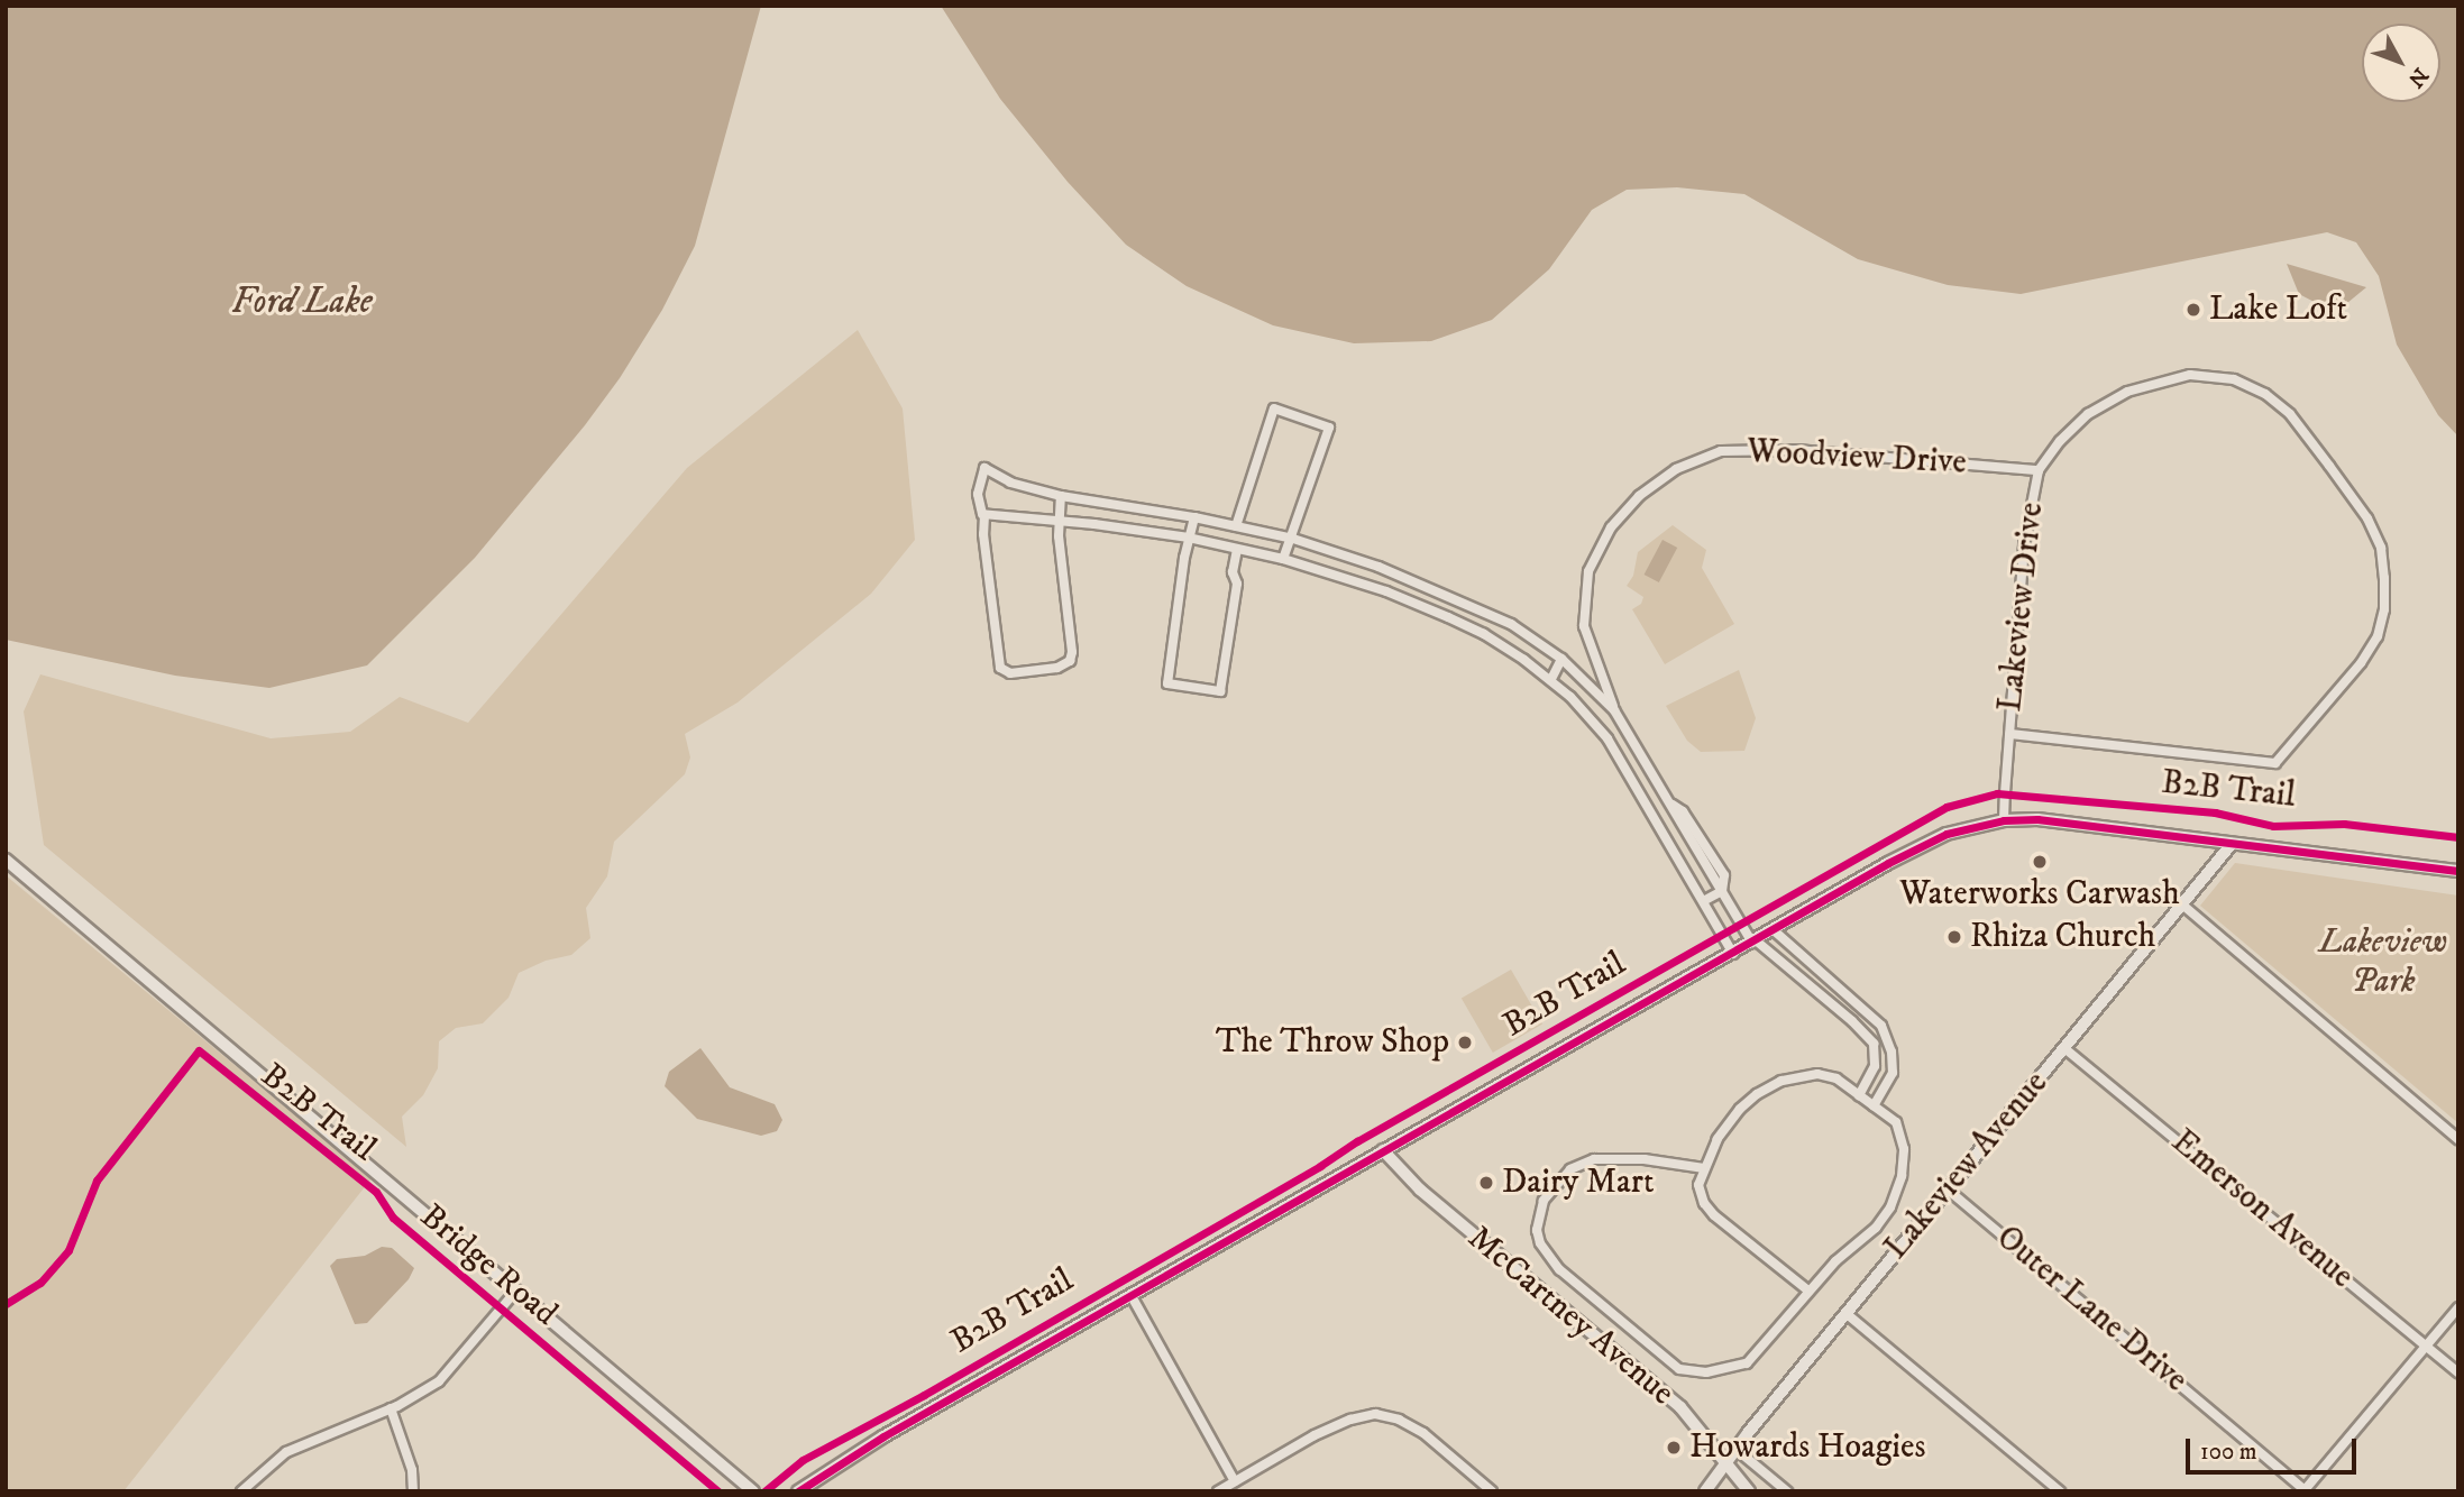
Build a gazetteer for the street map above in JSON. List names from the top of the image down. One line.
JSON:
{"streets":{"street":["Woodview Drive","Lakeview Drive","Lakeview Avenue","Emerson Avenue","Bridge Road","Outer Lane Drive","McCartney Avenue"],"cycle path":["B2B Trail"]},"crossings":[["Woodview Drive","Lakeview Drive"],["Lakeview Avenue","Emerson Avenue"],["Lakeview Avenue","Outer Lane Drive"],["Lakeview Avenue","McCartney Avenue"]],"water":["Ford Lake"],"parks":["Lakeview Park"],"places":["Lake Loft","Waterworks Carwash","Rhiza Church","The Throw Shop","Dairy Mart","Howards Hoagies"],"scale_bar":"100 m","north":"bottom right"}
